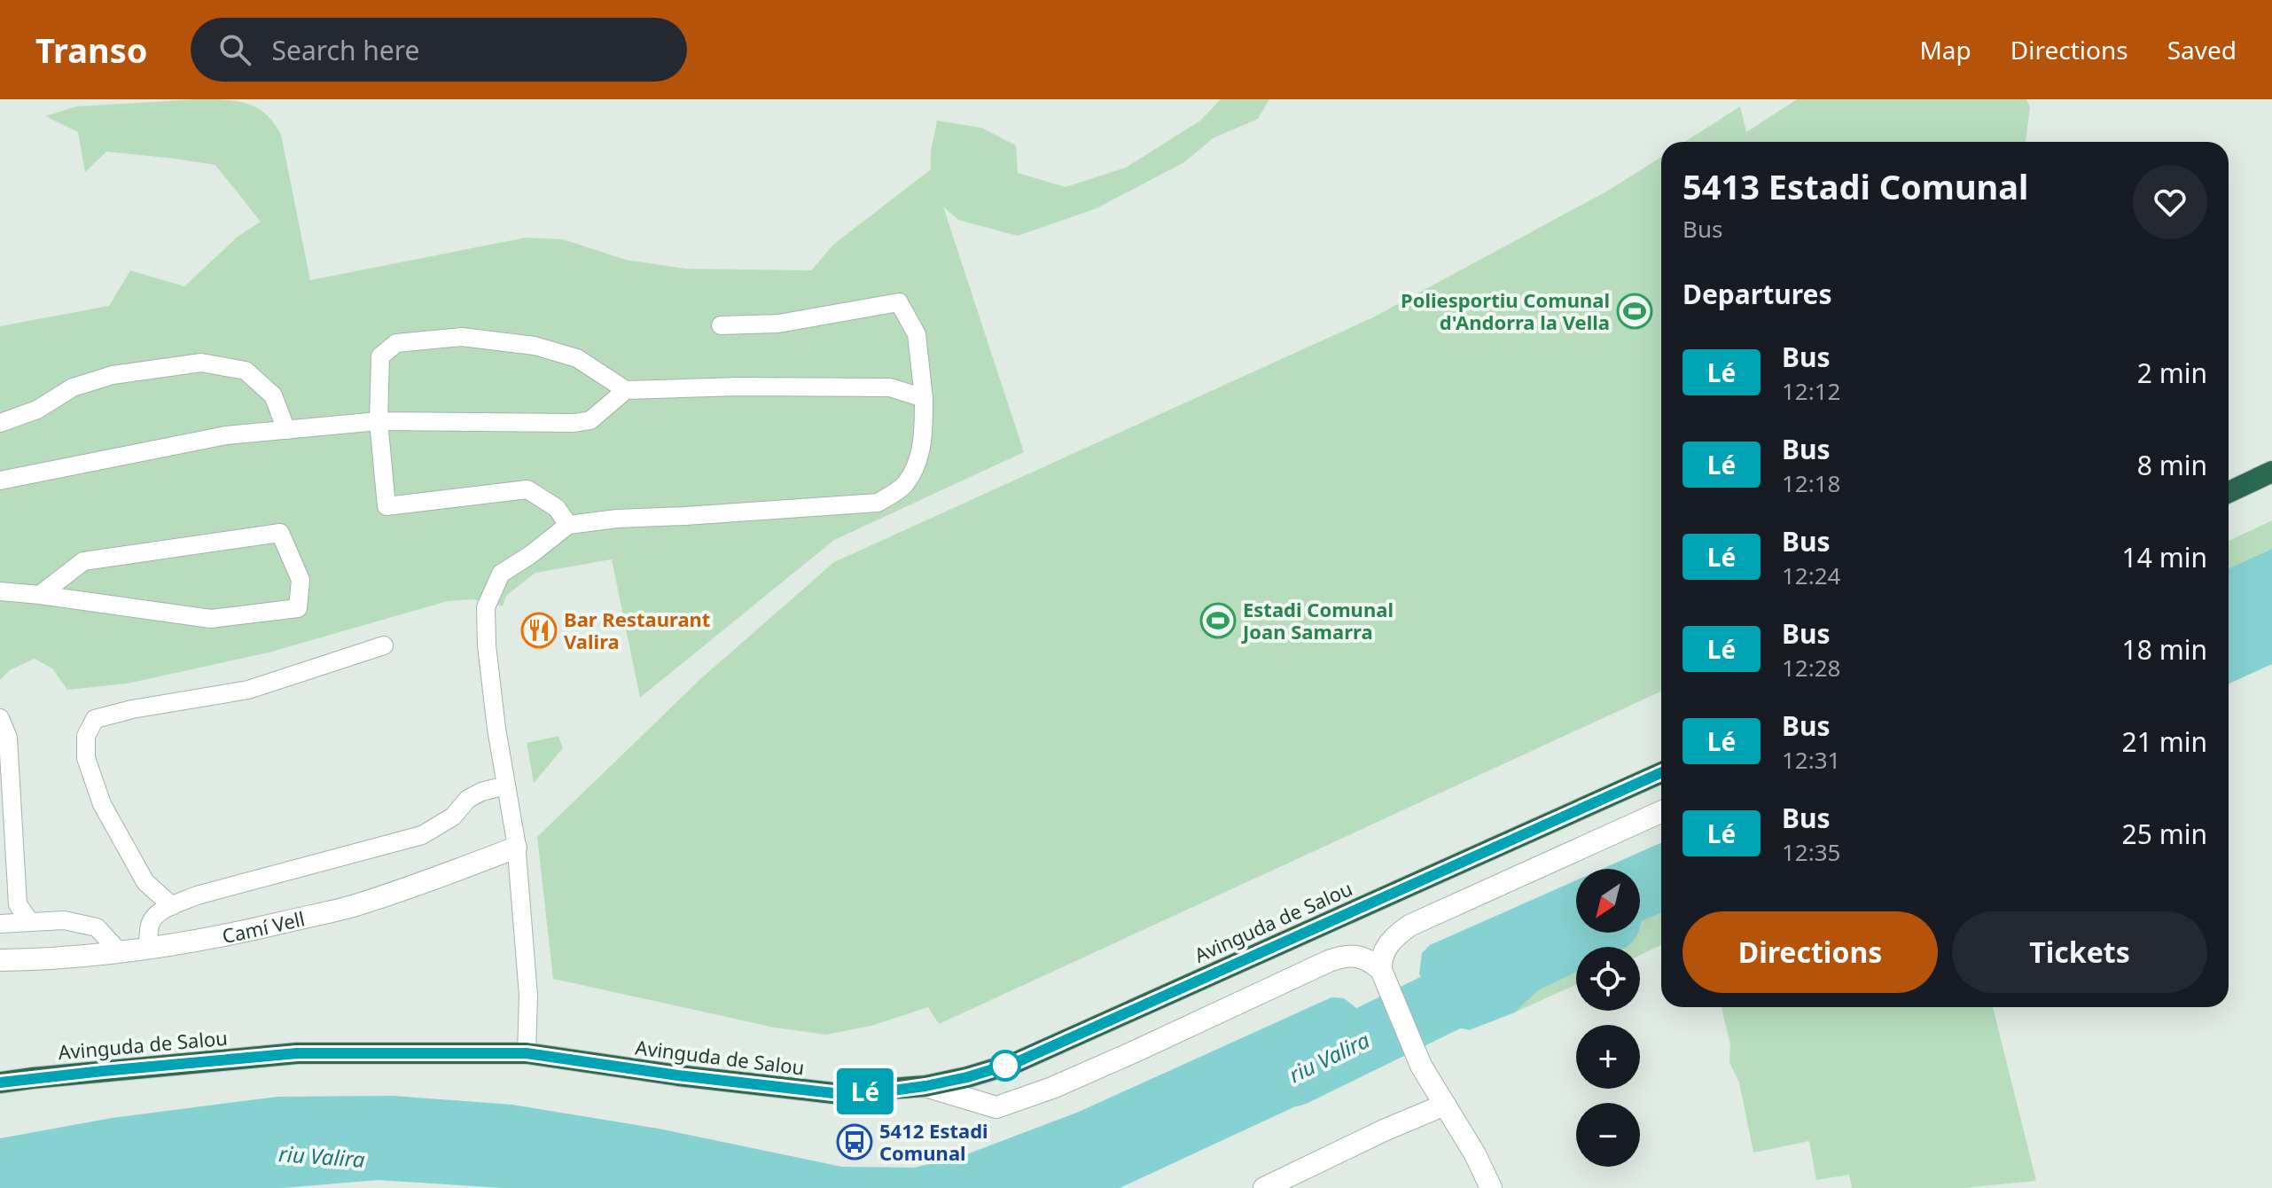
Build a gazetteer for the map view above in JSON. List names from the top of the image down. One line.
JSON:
{"streets":{"highway":["Avinguda de Salou"],"street":["Camí Vell"]},"water":["riu Valira"],"places":{"sports":["Poliesportiu Comunal d'Andorra la Vella","Estadi Comunal Joan Samarra"],"restaurant":["Bar Restaurant Valira"],"bus stop":["5412 Estadi Comunal"]},"lines":["bus line Lé"],"north":"bottom left","page":{"header":"Transo","search":"Search here","nav":["Map","Directions","Saved"],"on_map":"Lé","heading":[["5413 Estadi Comunal","Bus"],"Departures"],"list":[{"mark":"Lé","name":"Bus","note":"12:12","value":"2 min"},{"mark":"Lé","name":"Bus","note":"12:18","value":"8 min"},{"mark":"Lé","name":"Bus","note":"12:24","value":"14 min"},{"mark":"Lé","name":"Bus","note":"12:28","value":"18 min"},{"mark":"Lé","name":"Bus","note":"12:31","value":"21 min"},{"mark":"Lé","name":"Bus","note":"12:35","value":"25 min"}],"map_buttons":["+","−"],"buttons":["Directions","Tickets"]}}
